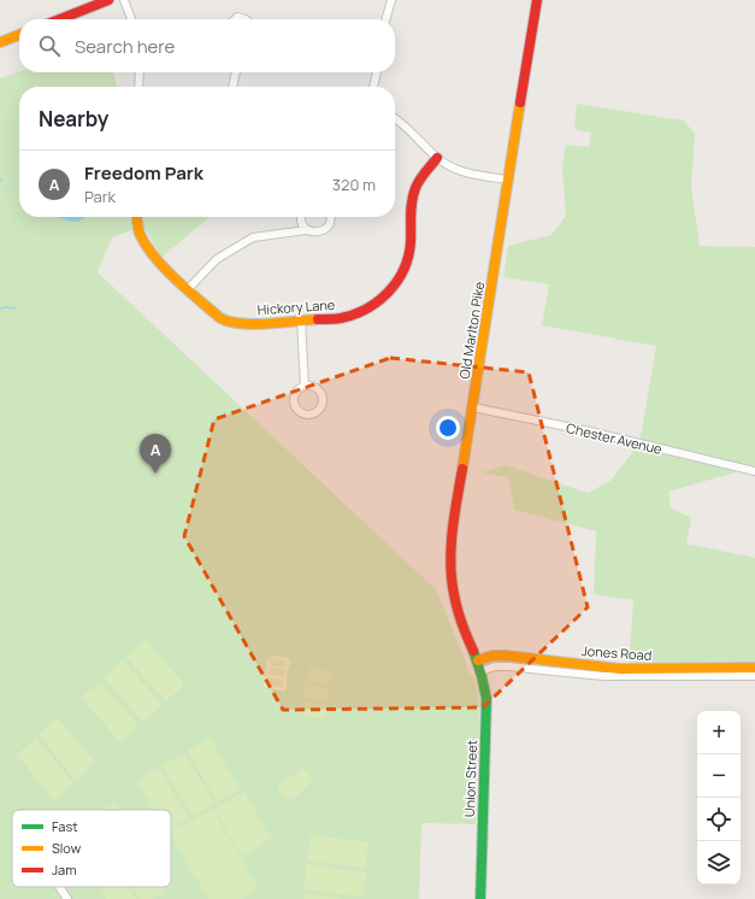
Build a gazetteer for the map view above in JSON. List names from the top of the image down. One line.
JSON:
{"streets":{"street":["Hickory Lane","Old Marlton Pike","Chester Avenue","Jones Road","Union Street"]},"crossings":[["Old Marlton Pike","Chester Avenue"],["Old Marlton Pike","Jones Road"],["Old Marlton Pike","Union Street"],["Jones Road","Union Street"]],"legend":["Fast","Slow","Jam"],"page":{"search":"Search here","heading":"Nearby","list":[{"mark":"A","name":"Freedom Park","note":"Park","value":"320 m"}],"pins":"A","map_buttons":["+","−"]}}
